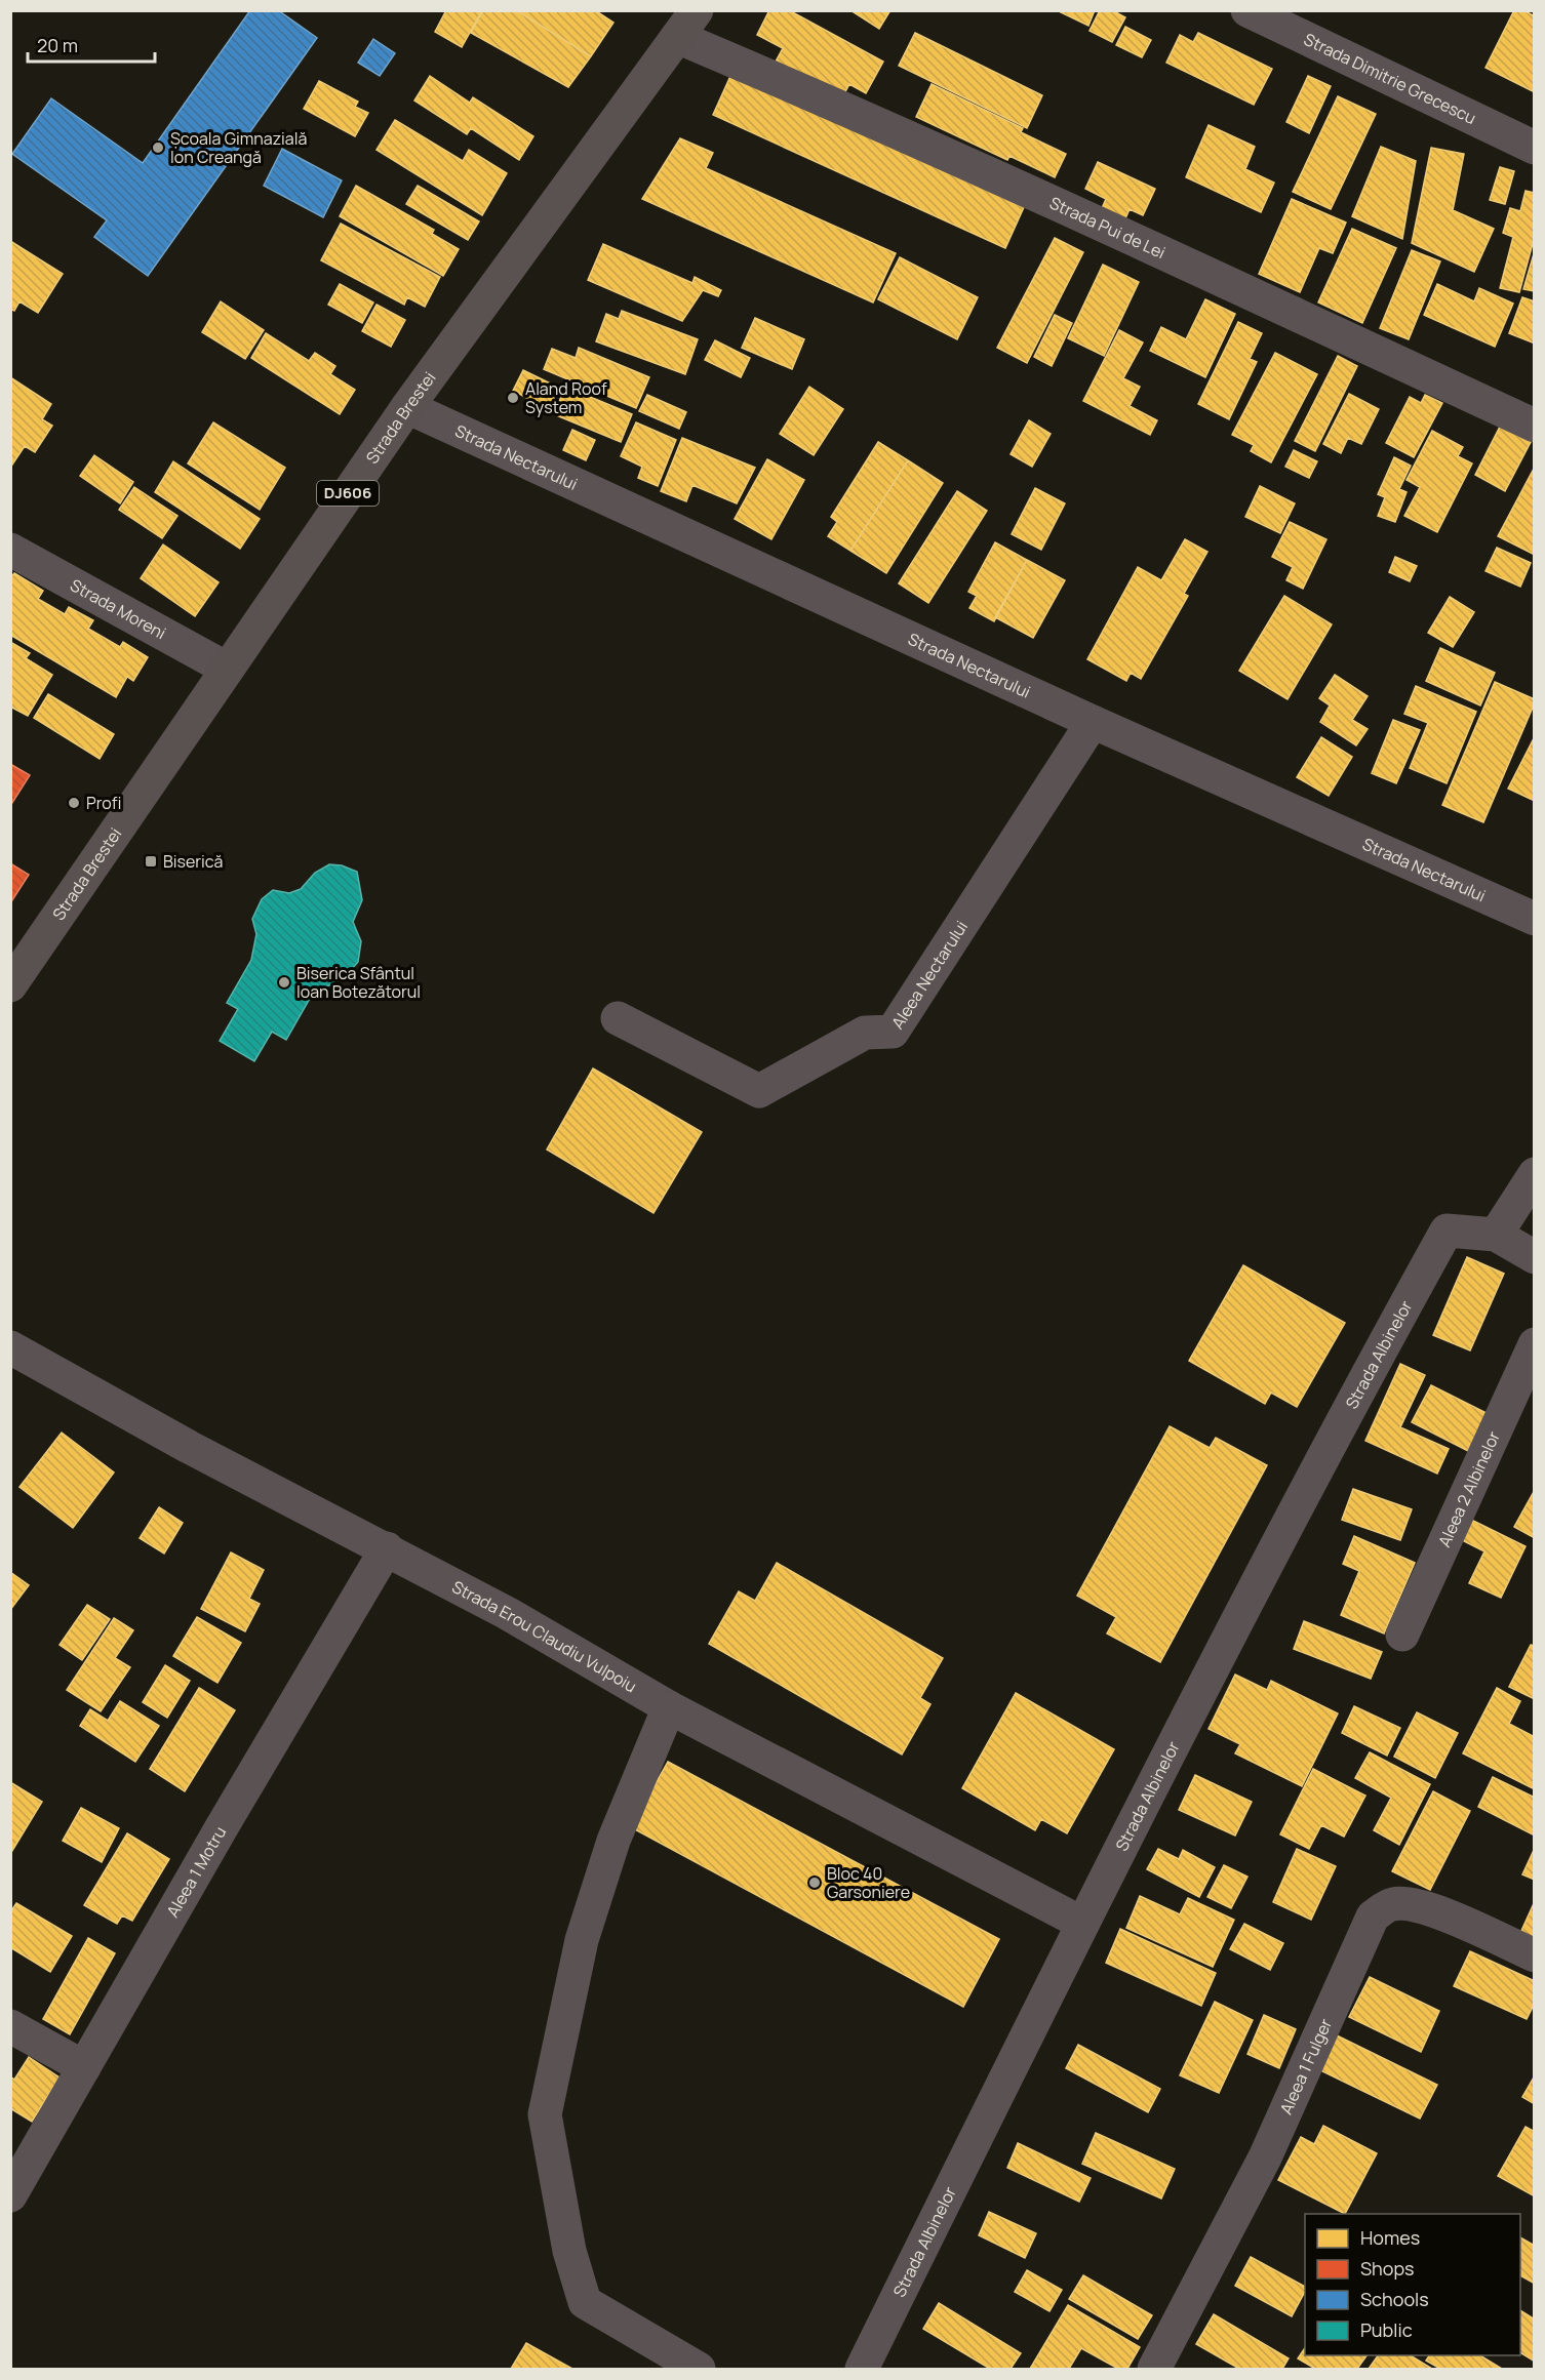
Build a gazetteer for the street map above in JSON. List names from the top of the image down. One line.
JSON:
{"streets":{"main road":["Strada Brestei","DJ606"],"street":["Strada Dimitrie Grecescu","Strada Pui de Lei","Strada Nectarului","Strada Moreni","Aleea Nectarului","Strada Albinelor","Aleea 2 Albinelor","Strada Erou Claudiu Vulpoiu","Aleea 1 Motru","Aleea 1 Fulger"]},"crossings":[["Strada Pui de Lei","Strada Brestei"],["Strada Brestei","Strada Nectarului"],["Strada Brestei","Strada Moreni"],["Strada Nectarului","Aleea Nectarului"],["Strada Albinelor","Strada Erou Claudiu Vulpoiu"],["Strada Erou Claudiu Vulpoiu","Aleea 1 Motru"]],"places":{"other":["Școala Gimnazială Ion Creangă","Aland Roof System","Profi","Biserica Sfântul Ioan Botezătorul","Bloc 40 Garsoniere"],"transit":["Biserică"]},"legend":["Homes","Shops","Schools","Public"],"scale_bar":"20 m"}
